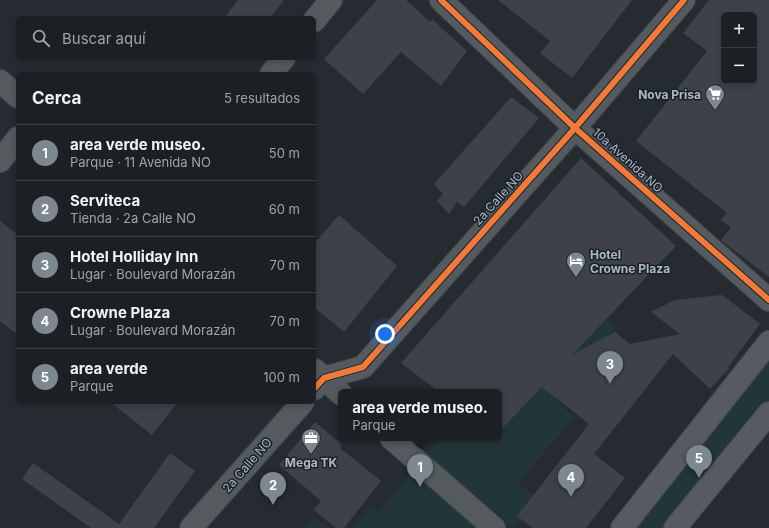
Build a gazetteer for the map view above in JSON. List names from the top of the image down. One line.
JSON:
{"streets":{"street":["10a Avenida NO","2a Calle NO"]},"crossings":[["10a Avenida NO","2a Calle NO"]],"places":{"supermarket":["Nova Prisa"],"hotel":["Hotel Crowne Plaza"],"office":["Mega TK"]},"page":{"map_buttons":["+","−"],"search":"Buscar aquí","heading":["Cerca","5 resultados"],"list":[{"mark":"1","name":"area verde museo.","note":"Parque · 11 Avenida NO","value":"50 m"},{"mark":"2","name":"Serviteca","note":"Tienda · 2a Calle NO","value":"60 m"},{"mark":"3","name":"Hotel Holliday Inn","note":"Lugar · Boulevard Morazán","value":"70 m"},{"mark":"4","name":"Crowne Plaza","note":"Lugar · Boulevard Morazán","value":"70 m"},{"mark":"5","name":"area verde","note":"Parque","value":"100 m"}],"pins":["3","5","1","4","2"],"popup":["area verde museo.","Parque"]}}
